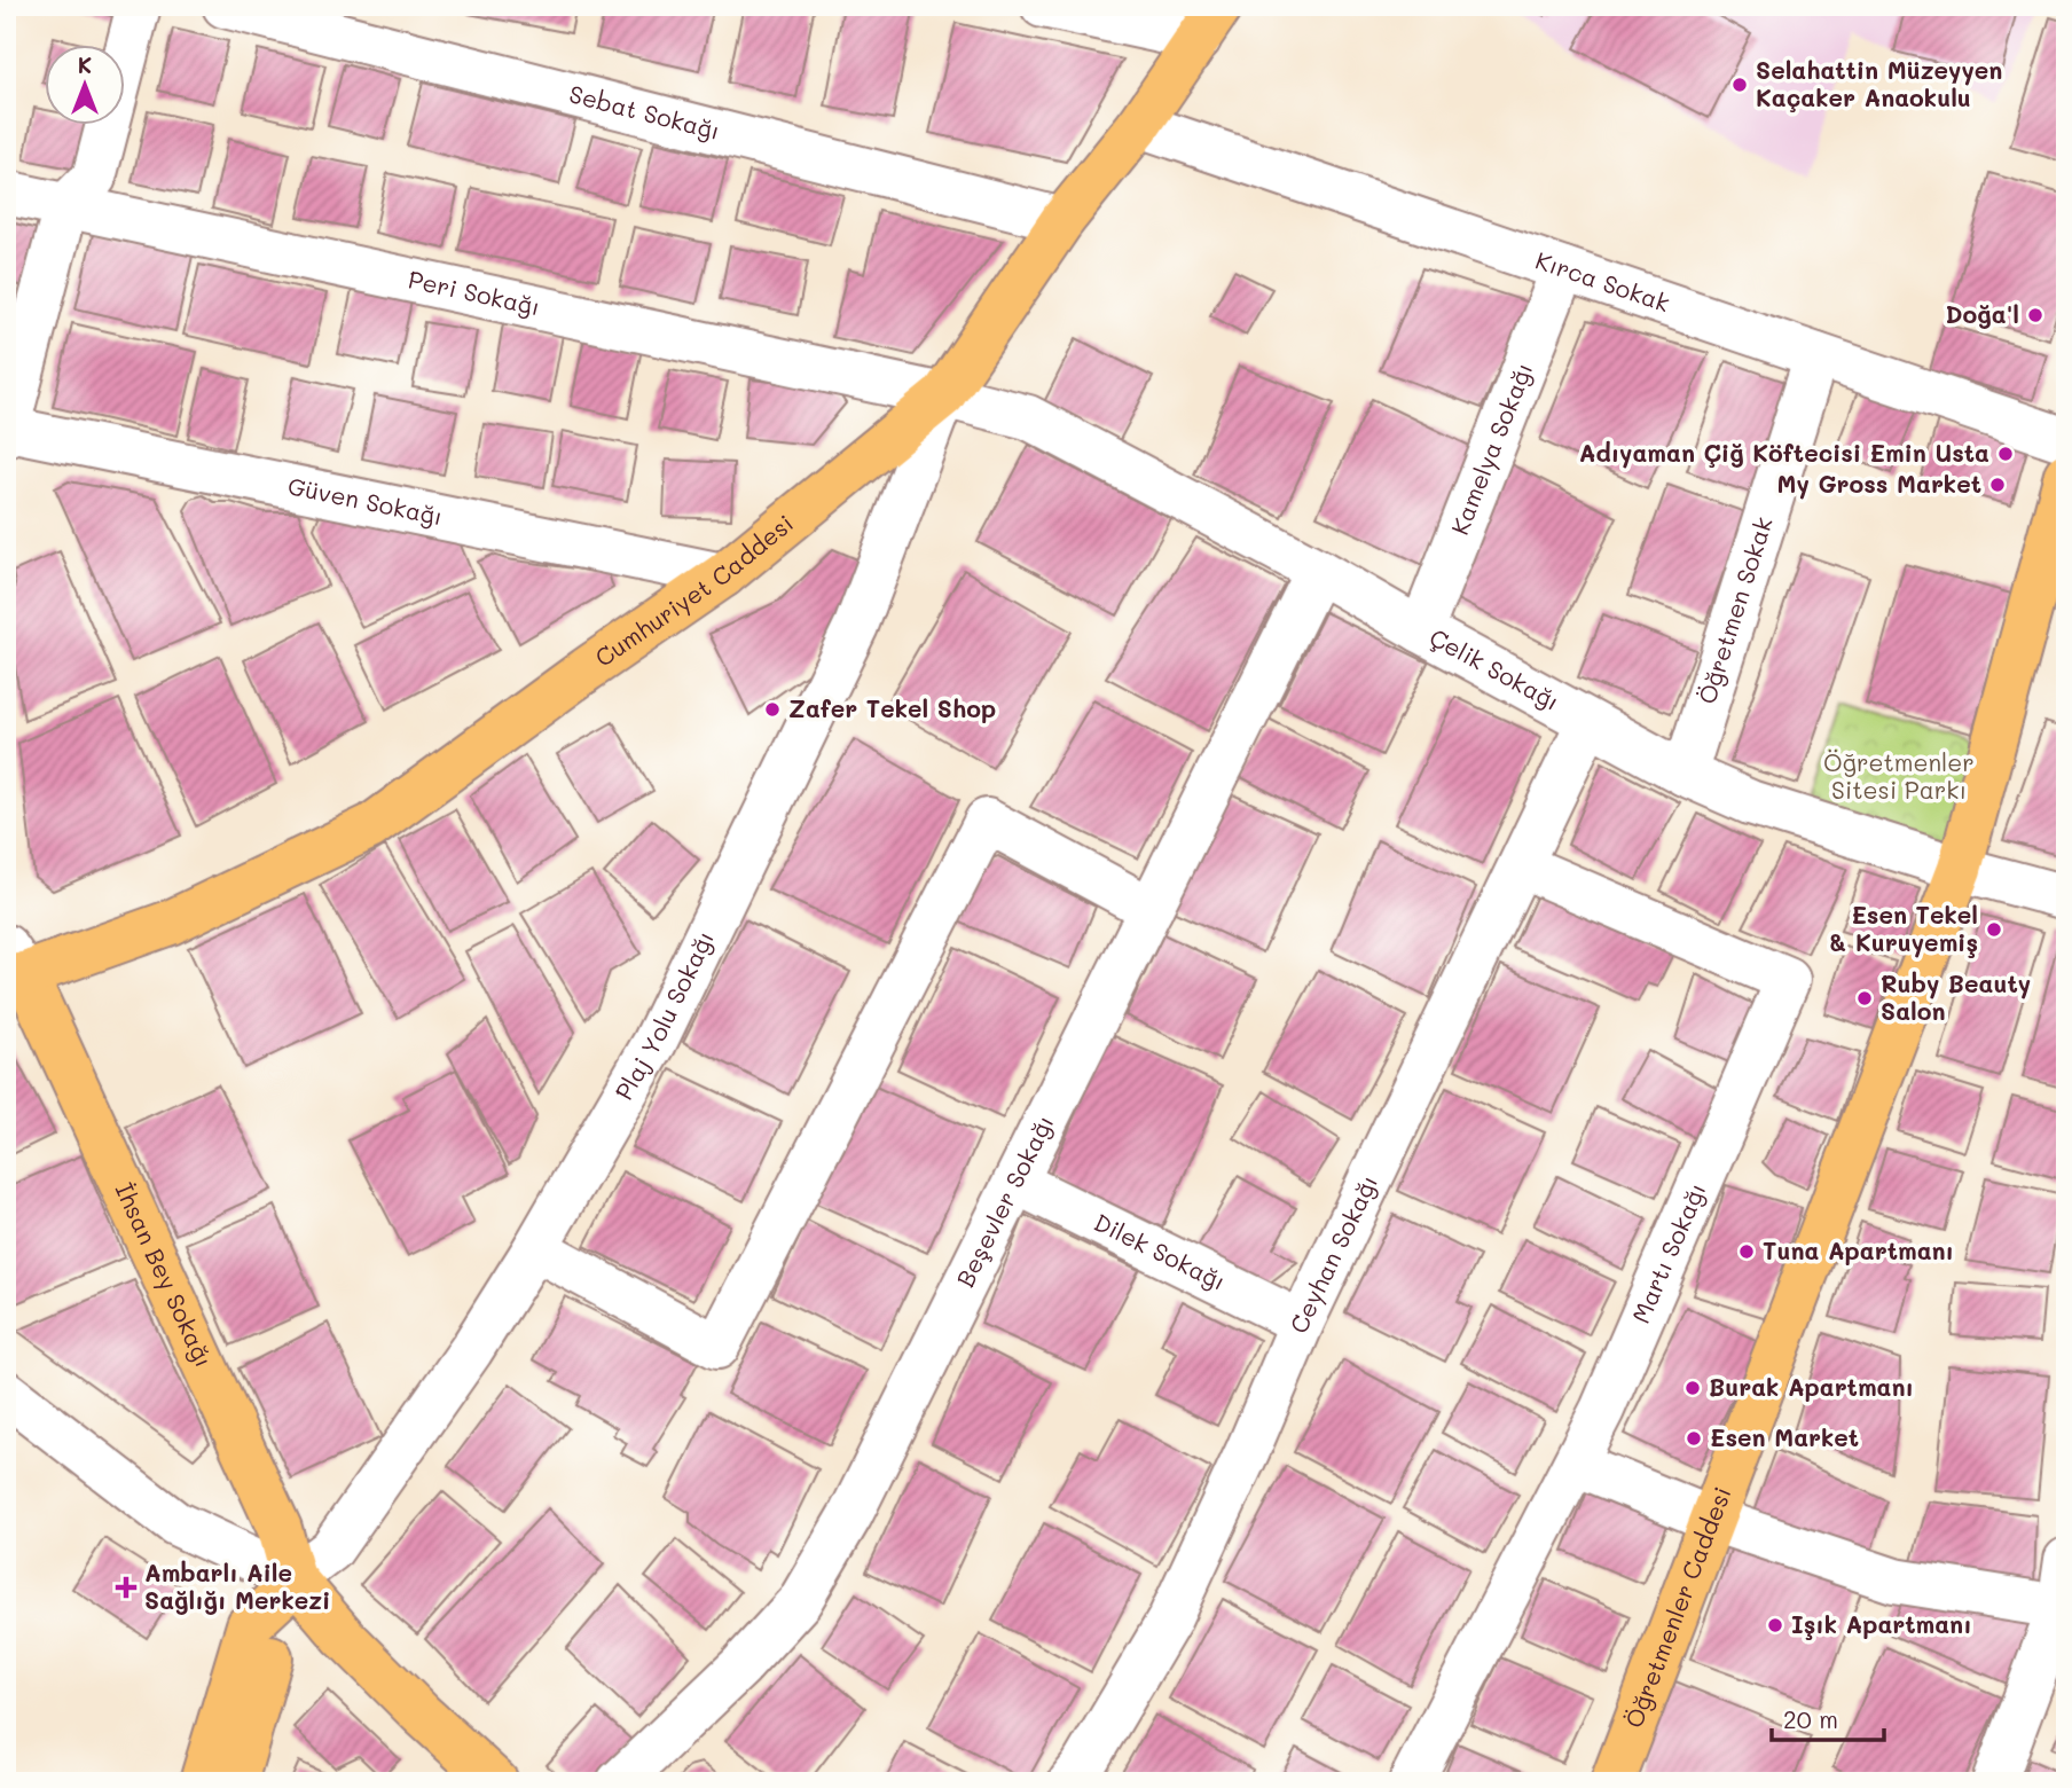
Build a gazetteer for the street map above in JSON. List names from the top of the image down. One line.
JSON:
{"streets":{"main road":["Cumhuriyet Caddesi","İhsan Bey Sokağı","Öğretmenler Caddesi"],"street":["Sebat Sokağı","Kırca Sokak","Peri Sokağı","Kamelya Sokağı","Güven Sokağı","Öğretmen Sokak","Çelik Sokağı","Plaj Yolu Sokağı","Beşevler Sokağı","Dilek Sokağı","Martı Sokağı","Ceyhan Sokağı"]},"crossings":[["Sebat Sokağı","Cumhuriyet Caddesi"],["Kırca Sokak","Kamelya Sokağı"],["Kırca Sokak","Cumhuriyet Caddesi"],["Kırca Sokak","Öğretmen Sokak"],["Peri Sokağı","Cumhuriyet Caddesi"],["Peri Sokağı","Çelik Sokağı"],["Peri Sokağı","Plaj Yolu Sokağı"],["Kamelya Sokağı","Çelik Sokağı"],["Güven Sokağı","Cumhuriyet Caddesi"],["Cumhuriyet Caddesi","Çelik Sokağı"],["Cumhuriyet Caddesi","Plaj Yolu Sokağı"],["Cumhuriyet Caddesi","İhsan Bey Sokağı"],["Öğretmen Sokak","Çelik Sokağı"],["Çelik Sokağı","Plaj Yolu Sokağı"],["Çelik Sokağı","Beşevler Sokağı"],["Çelik Sokağı","Ceyhan Sokağı"],["Çelik Sokağı","Öğretmenler Caddesi"],["Plaj Yolu Sokağı","İhsan Bey Sokağı"],["Beşevler Sokağı","Dilek Sokağı"],["Dilek Sokağı","Ceyhan Sokağı"],["Martı Sokağı","Ceyhan Sokağı"]],"parks":["Öğretmenler Sitesi Parkı"],"places":{"other":["Selahattin Müzeyyen Kaçaker Anaokulu","Doğa'l","Adıyaman Çiğ Köftecisi Emin Usta","My Gross Market","Zafer Tekel Shop","Esen Tekel & Kuruyemiş","Ruby Beauty Salon","Tuna Apartmanı","Burak Apartmanı","Esen Market","Işık Apartmanı"],"health":["Ambarlı Aile Sağlığı Merkezi"]},"scale_bar":"20 m","north":"top"}
